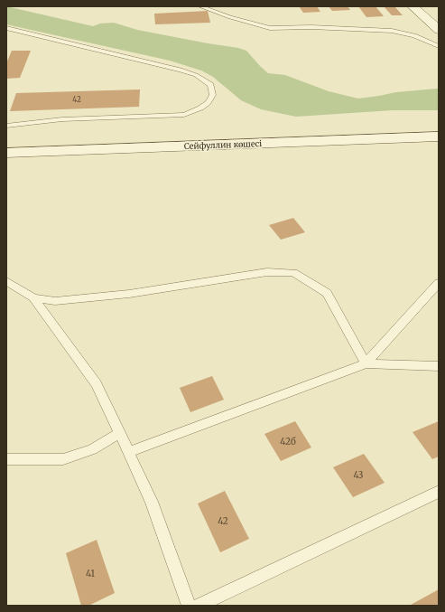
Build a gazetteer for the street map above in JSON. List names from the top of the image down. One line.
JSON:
{"streets":{"main road":["Сейфуллин көшесі"]},"house_numbers":["42","42б","43","42","41"]}
